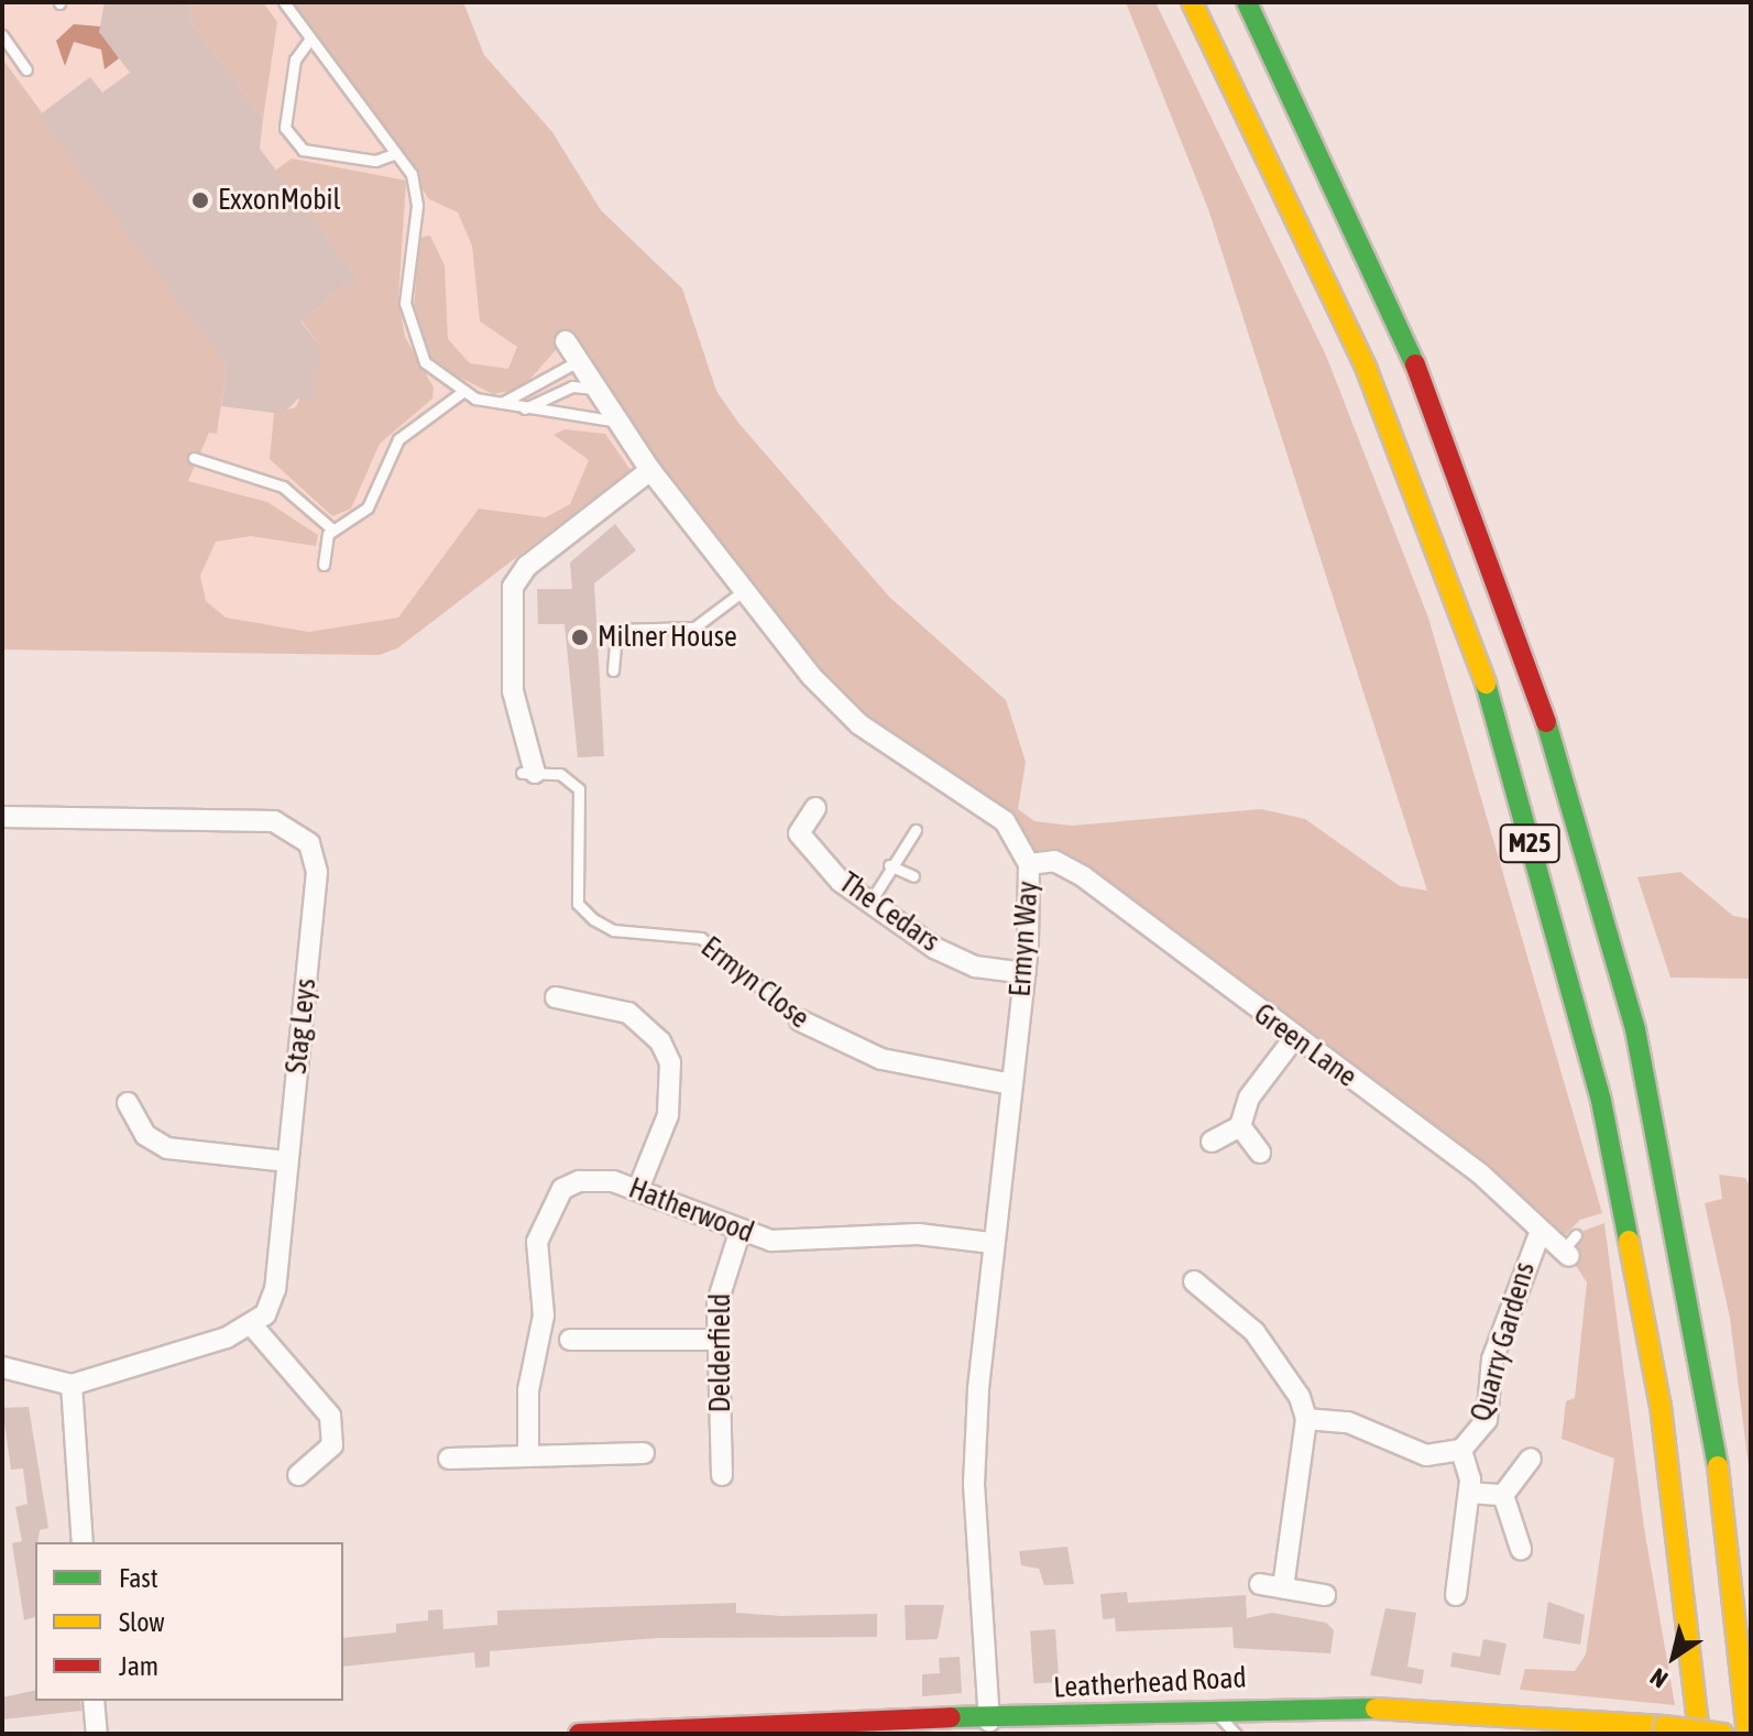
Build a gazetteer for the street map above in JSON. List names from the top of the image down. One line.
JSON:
{"streets":{"highway":["M25","Leatherhead Road"],"street":["The Cedars","Ermyn Way","Ermyn Close","Stag Leys","Green Lane","Hatherwood","Quarry Gardens","Delderfield"]},"crossings":[["The Cedars","Ermyn Way"],["Ermyn Way","Ermyn Close"],["Ermyn Way","Green Lane"],["Ermyn Way","Hatherwood"],["Ermyn Way","Leatherhead Road"],["Green Lane","Quarry Gardens"],["Hatherwood","Delderfield"]],"places":["ExxonMobil","Milner House"],"legend":["Fast","Slow","Jam"],"north":"bottom left"}
